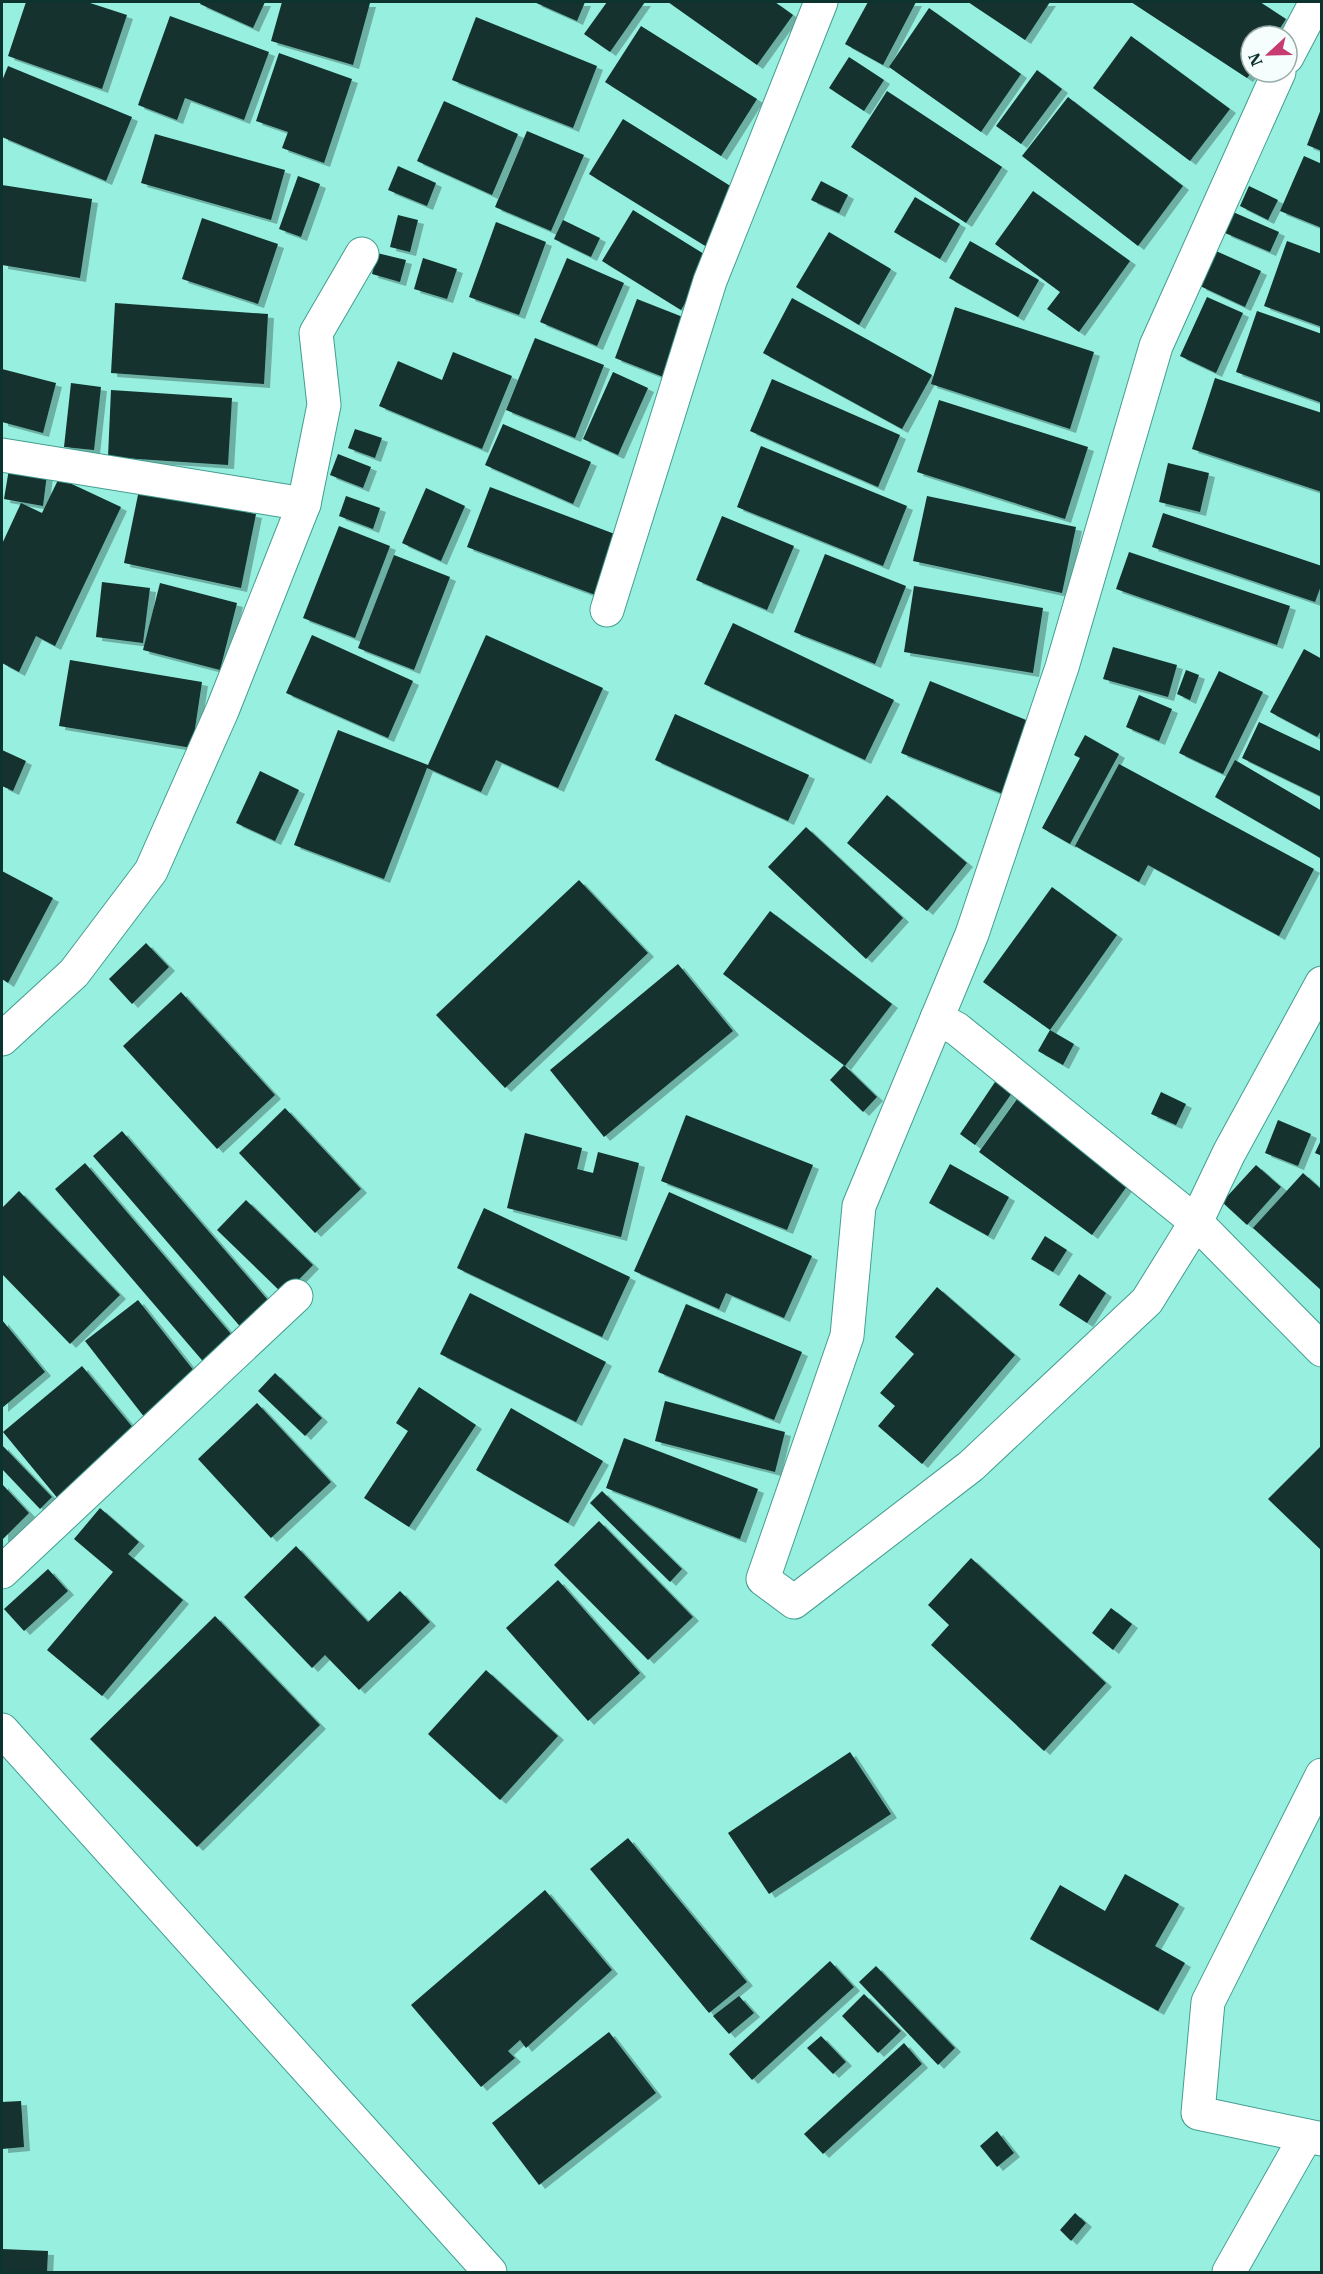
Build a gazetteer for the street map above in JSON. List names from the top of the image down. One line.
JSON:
{"north":"left"}
